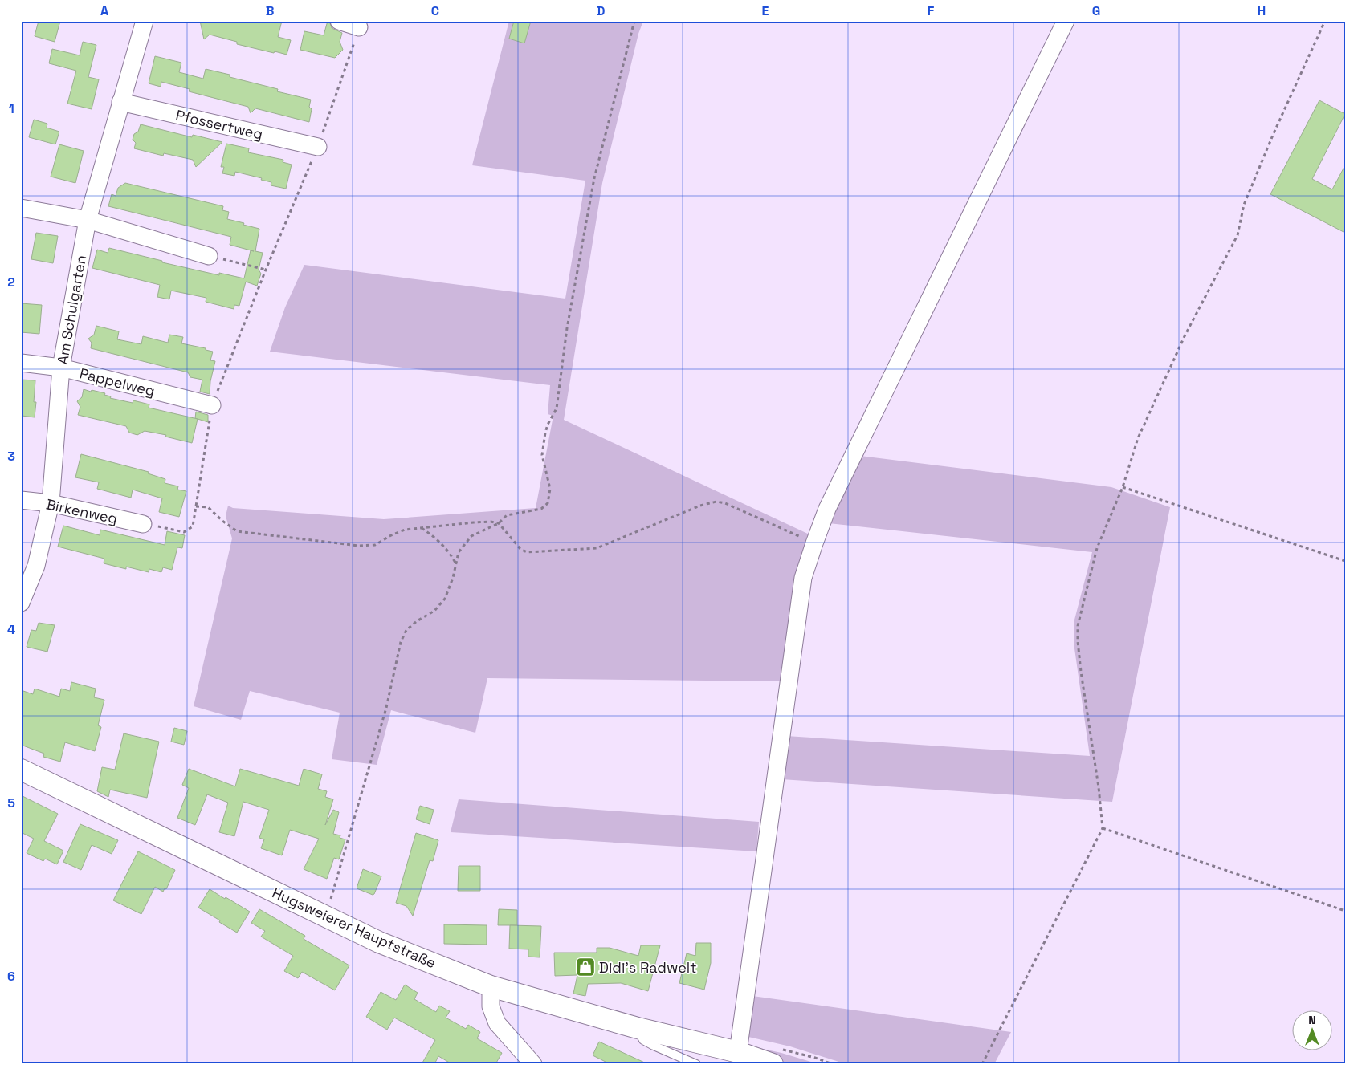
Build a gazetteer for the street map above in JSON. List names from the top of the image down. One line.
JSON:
{"streets":{"street":["Pfossertweg","Am Schulgarten","Pappelweg","Birkenweg","Hugsweierer Hauptstraße"]},"crossings":[["Pfossertweg","Am Schulgarten"],["Am Schulgarten","Pappelweg"],["Am Schulgarten","Birkenweg"]],"places":{"shop":["Didi's Radwelt"]},"north":"top","grid":{"columns":["A","B","C","D","E","F","G","H"],"rows":["1","2","3","4","5","6"]}}
